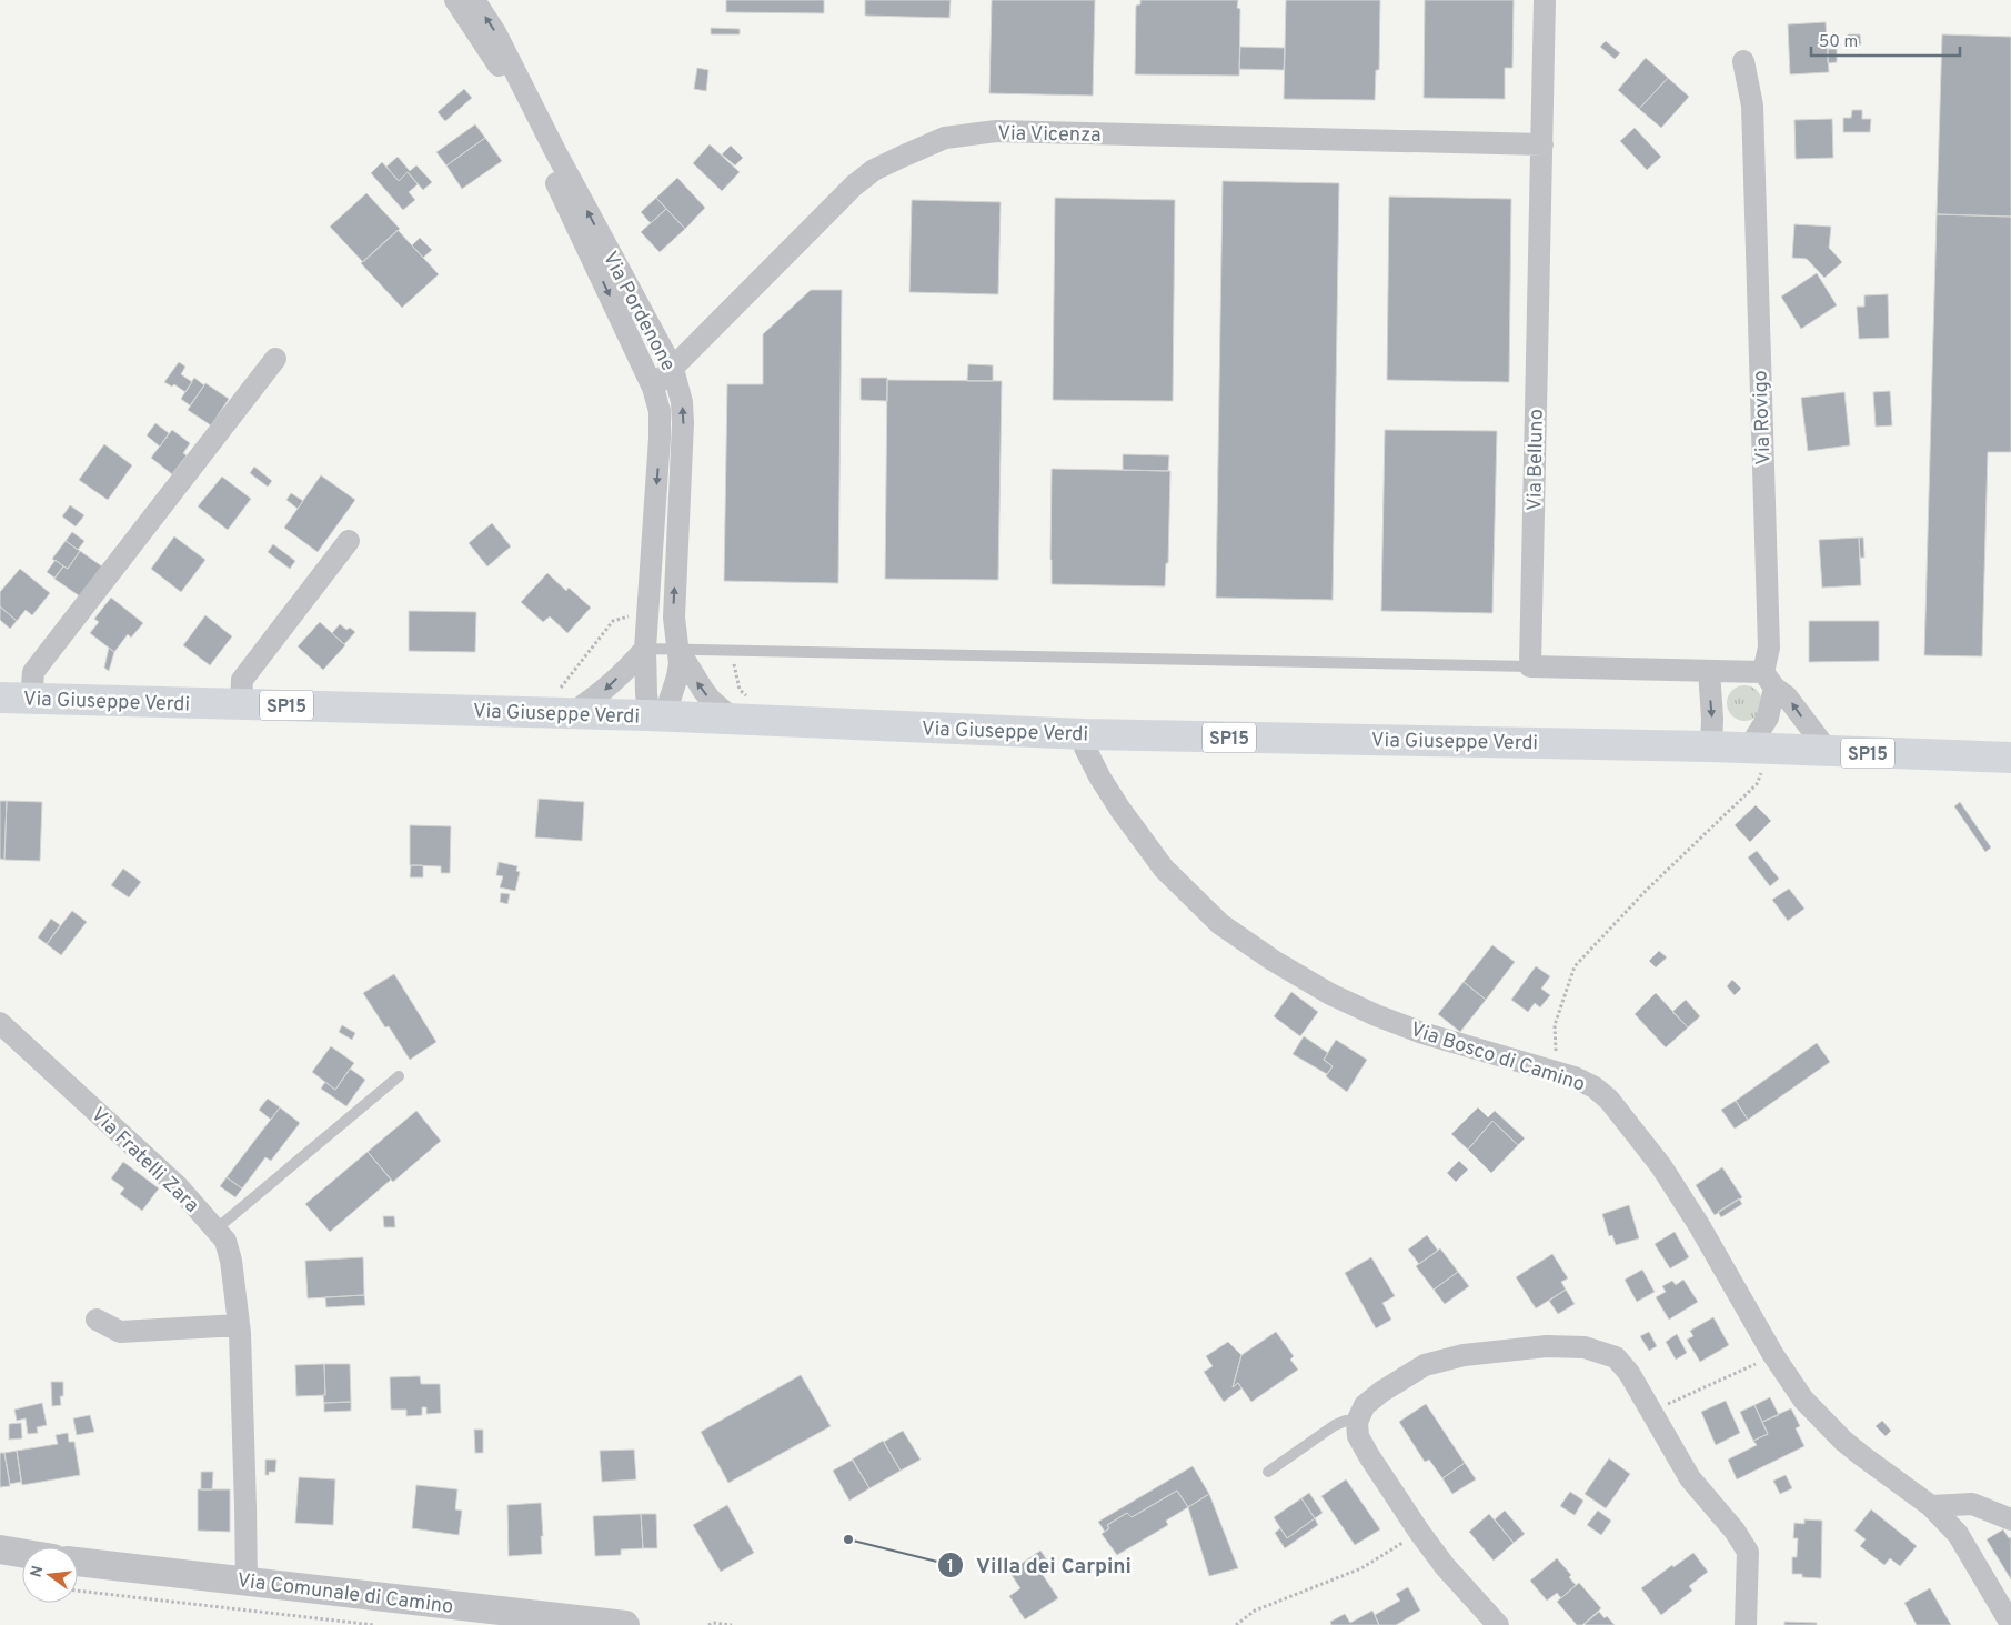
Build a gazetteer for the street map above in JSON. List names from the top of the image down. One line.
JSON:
{"streets":{"main road":["Via Giuseppe Verdi","SP15"],"street":["Via Vicenza","Via Pordenone","Via Rovigo","Via Belluno","Via Bosco di Camino","Via Fratelli Zara","Via Comunale di Camino"]},"crossings":[["Via Vicenza","Via Pordenone"],["Via Vicenza","Via Belluno"],["Via Pordenone","Via Giuseppe Verdi"],["Via Rovigo","Via Giuseppe Verdi"],["Via Giuseppe Verdi","Via Bosco di Camino"],["Via Fratelli Zara","Via Comunale di Camino"]],"places":["Villa dei Carpini"],"scale_bar":"50 m","north":"left"}
